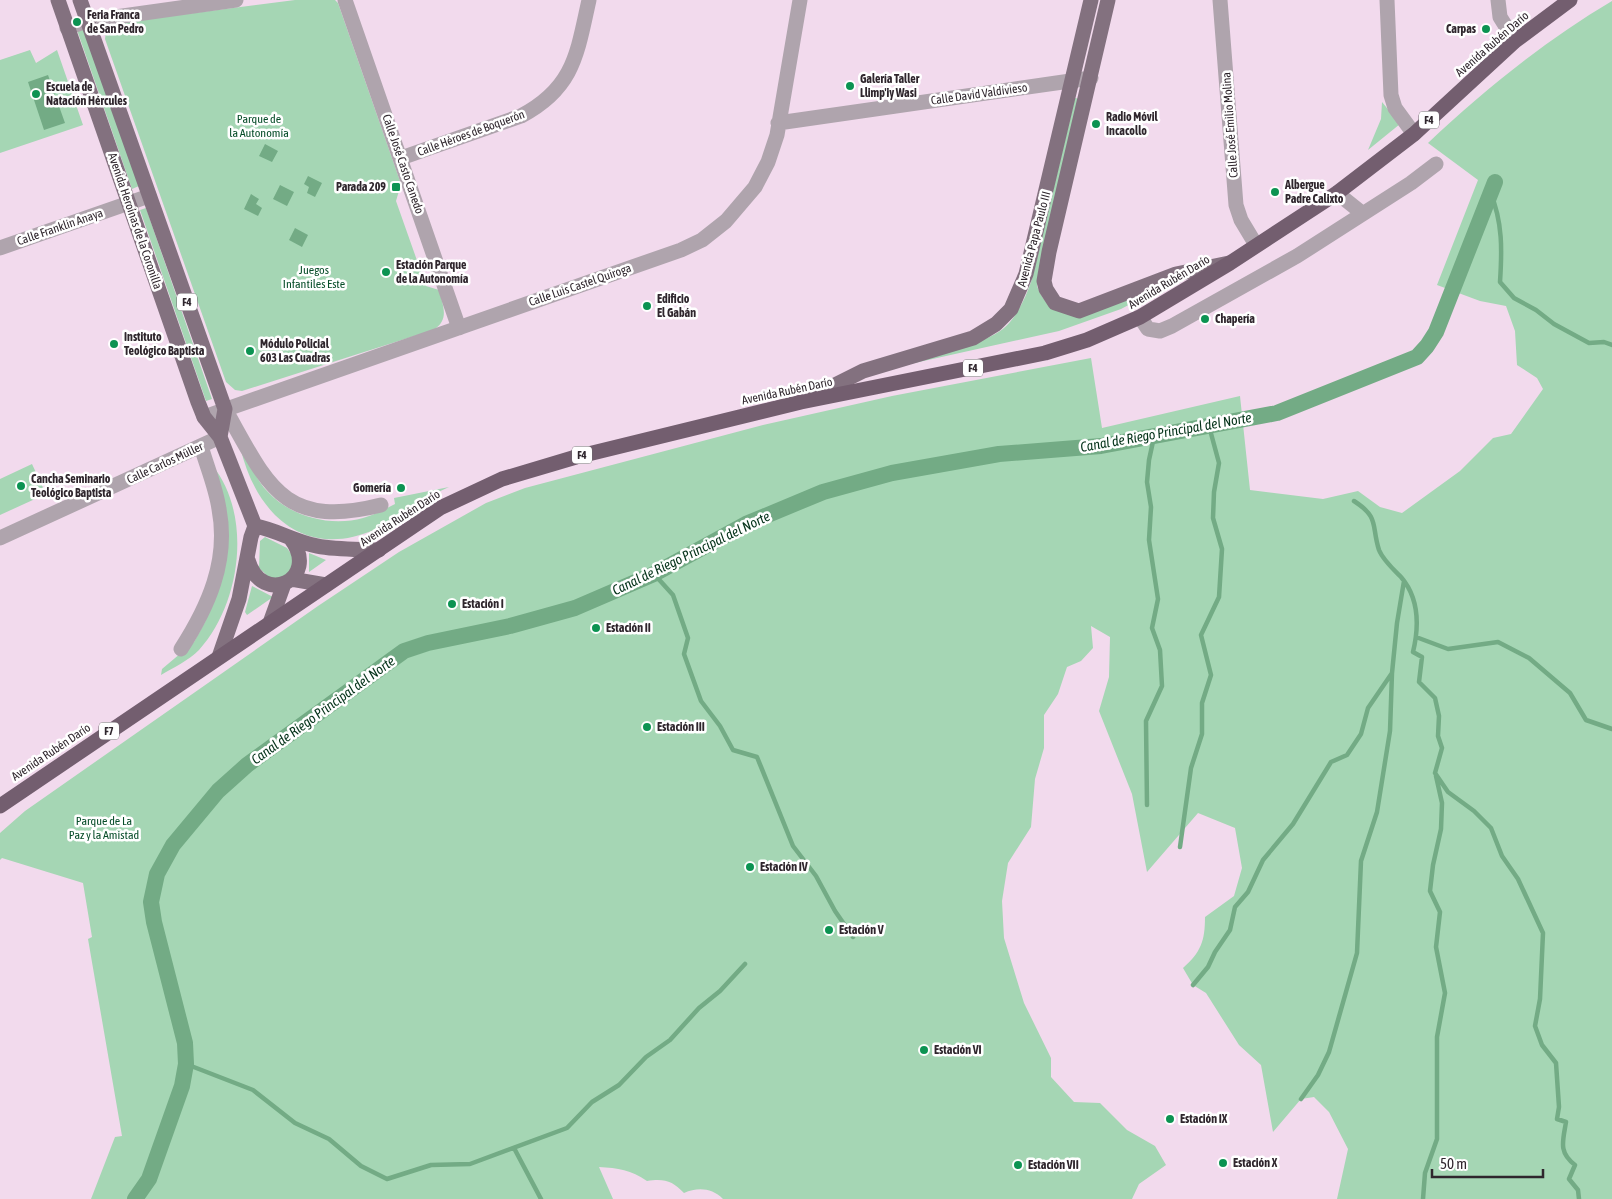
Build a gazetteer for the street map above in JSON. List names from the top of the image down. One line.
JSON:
{"streets":{"highway":["Avenida Rubén Darío","F4","F7"],"main road":["Avenida Heroínas de la Coronilla","Avenida Papa Paulo III"],"street":["Calle David Valdivieso","Calle José Emilio Molina","Calle Héroes de Boquerón","Calle José Casto Canedo","Calle Franklin Anaya","Calle Luis Castel Quiroga","Calle Carlos Müller"]},"crossings":[["Avenida Rubén Darío","Calle José Emilio Molina"],["Avenida Rubén Darío","Avenida Papa Paulo III"],["Calle David Valdivieso","Avenida Papa Paulo III"],["Calle David Valdivieso","Calle Luis Castel Quiroga"],["Calle Héroes de Boquerón","Calle José Casto Canedo"],["Calle José Casto Canedo","Calle Luis Castel Quiroga"],["Avenida Heroínas de la Coronilla","Calle Franklin Anaya"],["Avenida Heroínas de la Coronilla","Calle Luis Castel Quiroga"],["Avenida Heroínas de la Coronilla","Calle Carlos Müller"]],"water":["Canal de Riego Principal del Norte"],"parks":["Parque de la Autonomía","Juegos Infantiles Este","Parque de La Paz y la Amistad"],"places":{"other":["Feria Franca de San Pedro","Carpas","Galería Taller Llimp'iy Wasi","Escuela de Natación Hércules","Radio Móvil Incacollo","Albergue Padre Calixto","Estación Parque de la Autonomía","Edificio El Gabán","Chapería","Instituto Teológico Baptista","Módulo Policial 603 Las Cuadras","Cancha Seminario Teológico Baptista","Gomería","Estación I","Estación II","Estación III","Estación IV","Estación V","Estación VI","Estación IX","Estación X","Estación VII"],"transit":["Parada 209"]},"scale_bar":"50 m"}
